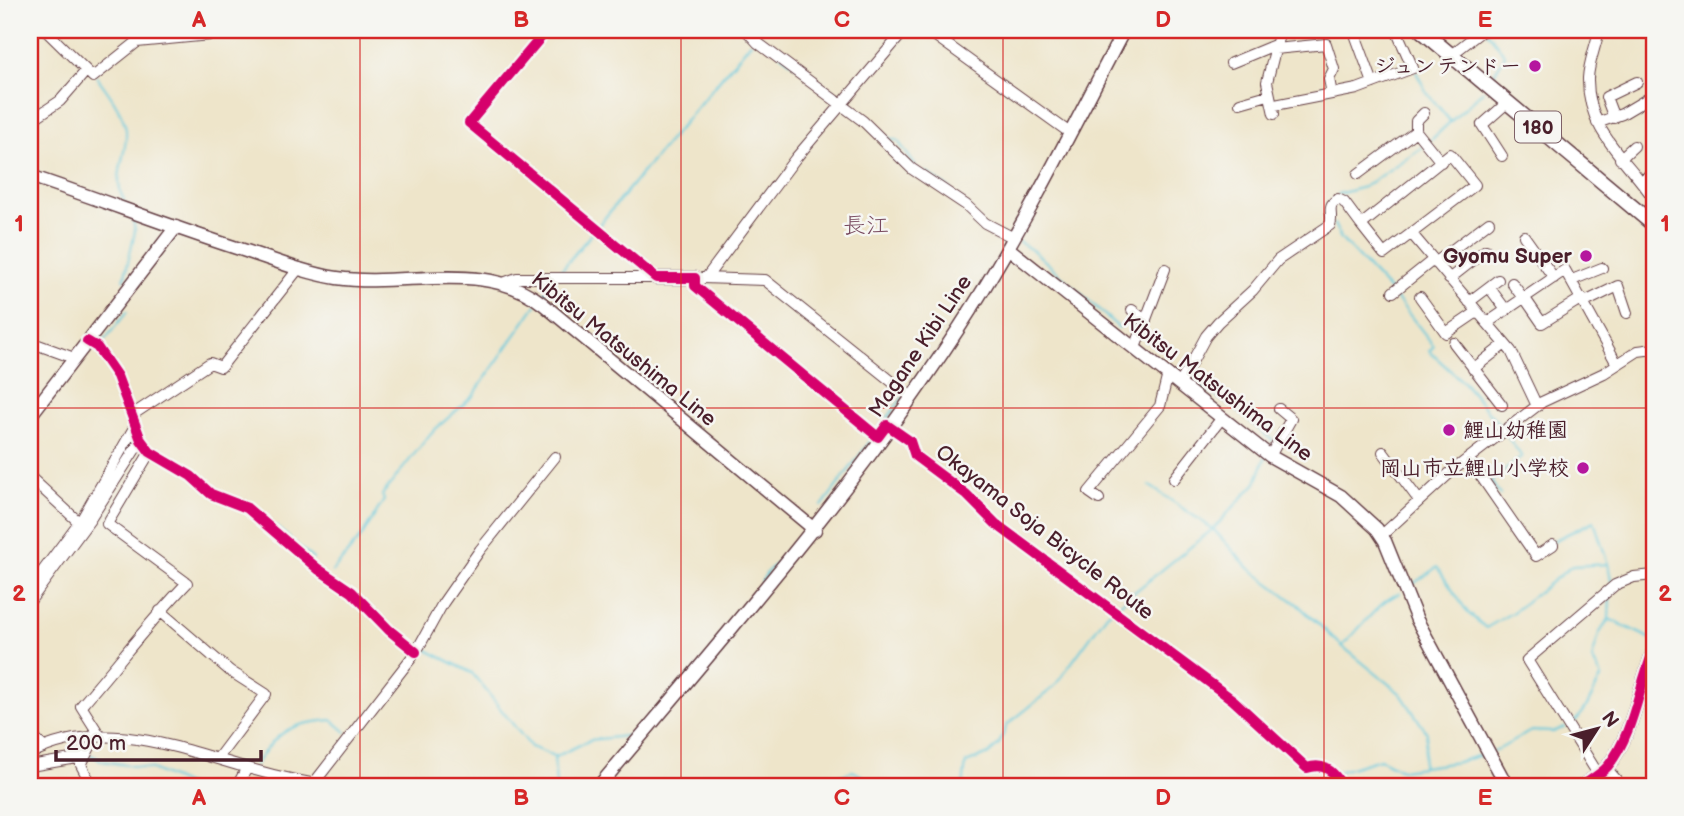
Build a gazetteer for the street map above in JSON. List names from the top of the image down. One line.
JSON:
{"streets":{"highway":["180"],"main road":["Magane Kibi Line","Kibitsu Matsushima Line"],"cycle path":["Okayama Soja Bicycle Route"]},"crossings":[["Magane Kibi Line","Kibitsu Matsushima Line"]],"districts":["長江"],"places":["ジュンテンドー","Gyomu Super","鯉山幼稚園","岡山市立鯉山小学校"],"scale_bar":"200 m","north":"top right","grid":{"columns":["A","B","C","D","E"],"rows":["1","2"]}}
